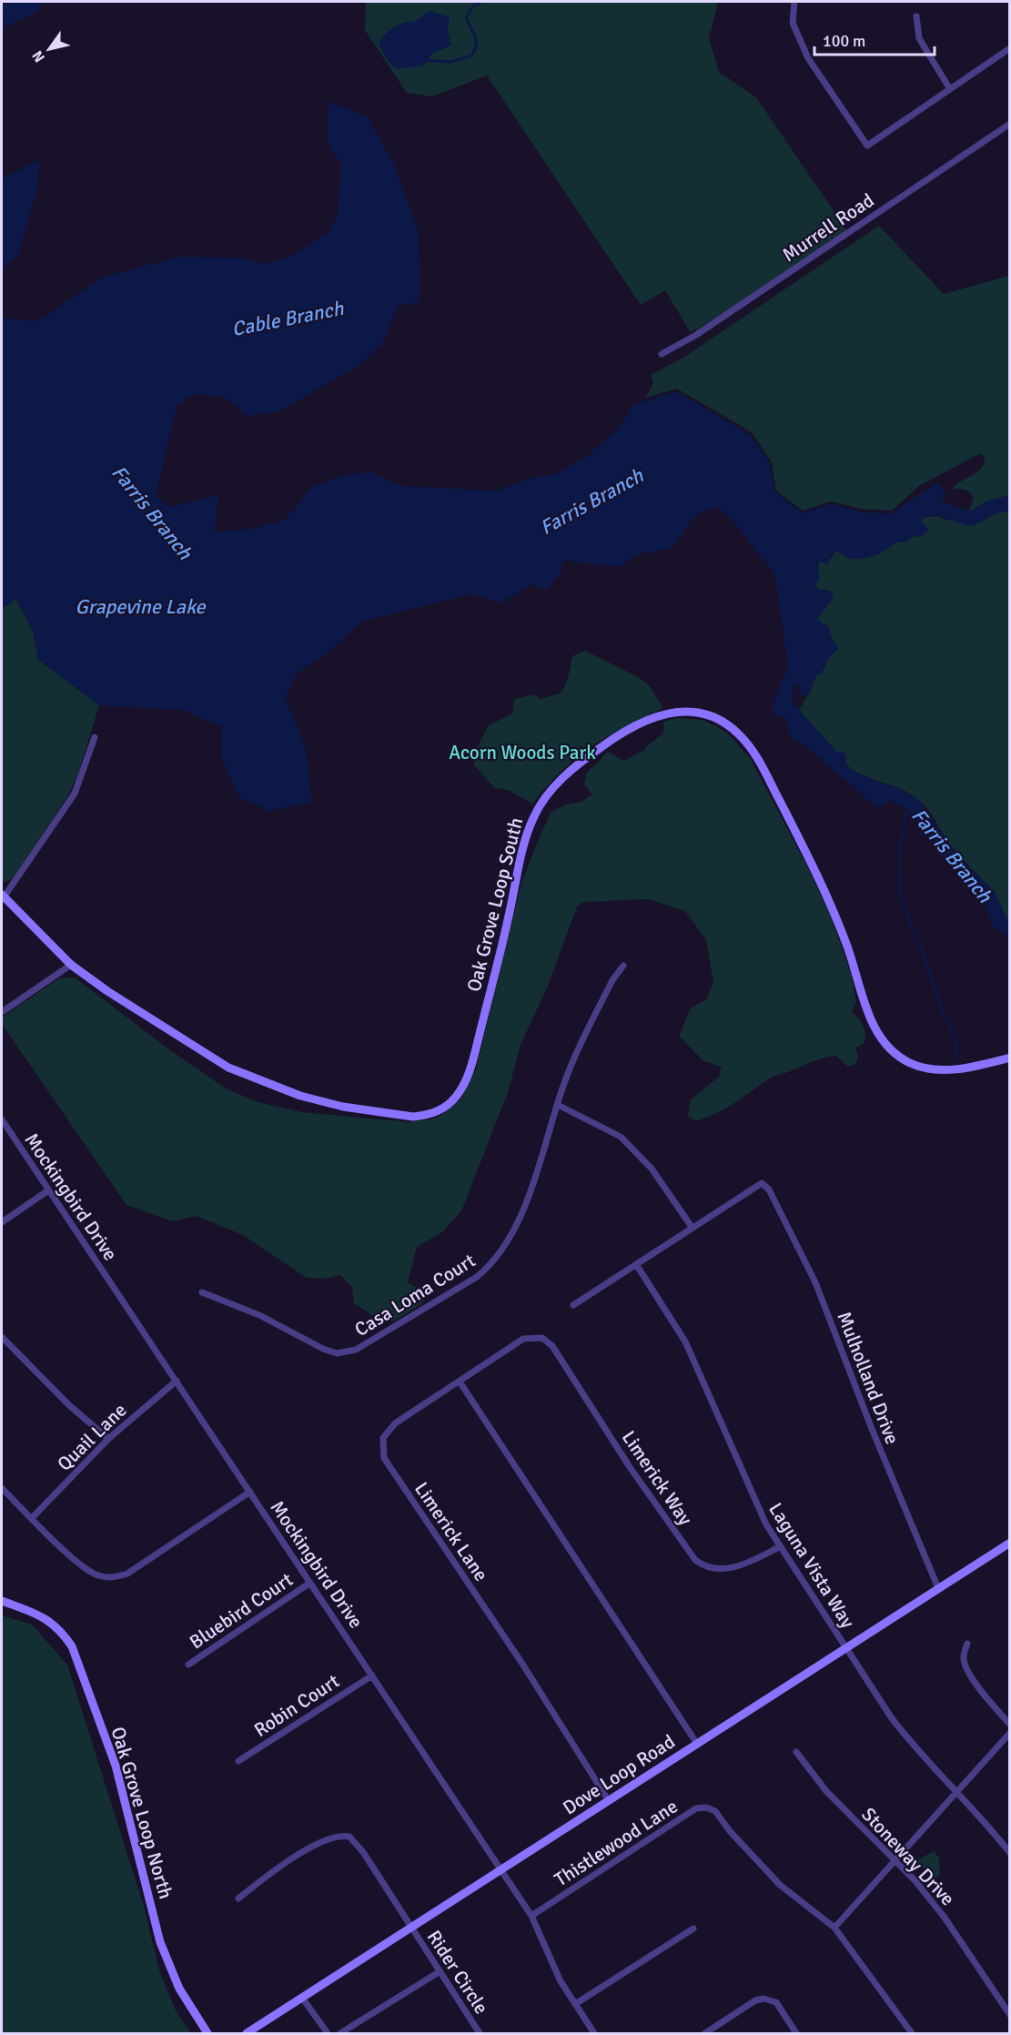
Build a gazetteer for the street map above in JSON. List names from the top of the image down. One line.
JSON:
{"streets":{"street":["Murrell Road","Oak Grove Loop South","Mockingbird Drive","Casa Loma Court","Mulholland Drive","Quail Lane","Limerick Way","Limerick Lane","Laguna Vista Way","Bluebird Court","Robin Court","Dove Loop Road","Oak Grove Loop North","Thistlewood Lane","Stoneway Drive","Rider Circle"]},"crossings":[["Mockingbird Drive","Quail Lane"],["Mockingbird Drive","Bluebird Court"],["Mockingbird Drive","Robin Court"],["Mockingbird Drive","Dove Loop Road"],["Mockingbird Drive","Thistlewood Lane"],["Mulholland Drive","Dove Loop Road"],["Limerick Way","Limerick Lane"],["Limerick Way","Laguna Vista Way"],["Limerick Lane","Dove Loop Road"],["Laguna Vista Way","Dove Loop Road"],["Dove Loop Road","Rider Circle"]],"water":["Cable Branch","Farris Branch","Grapevine Lake"],"parks":["Acorn Woods Park"],"scale_bar":"100 m","north":"bottom left"}
